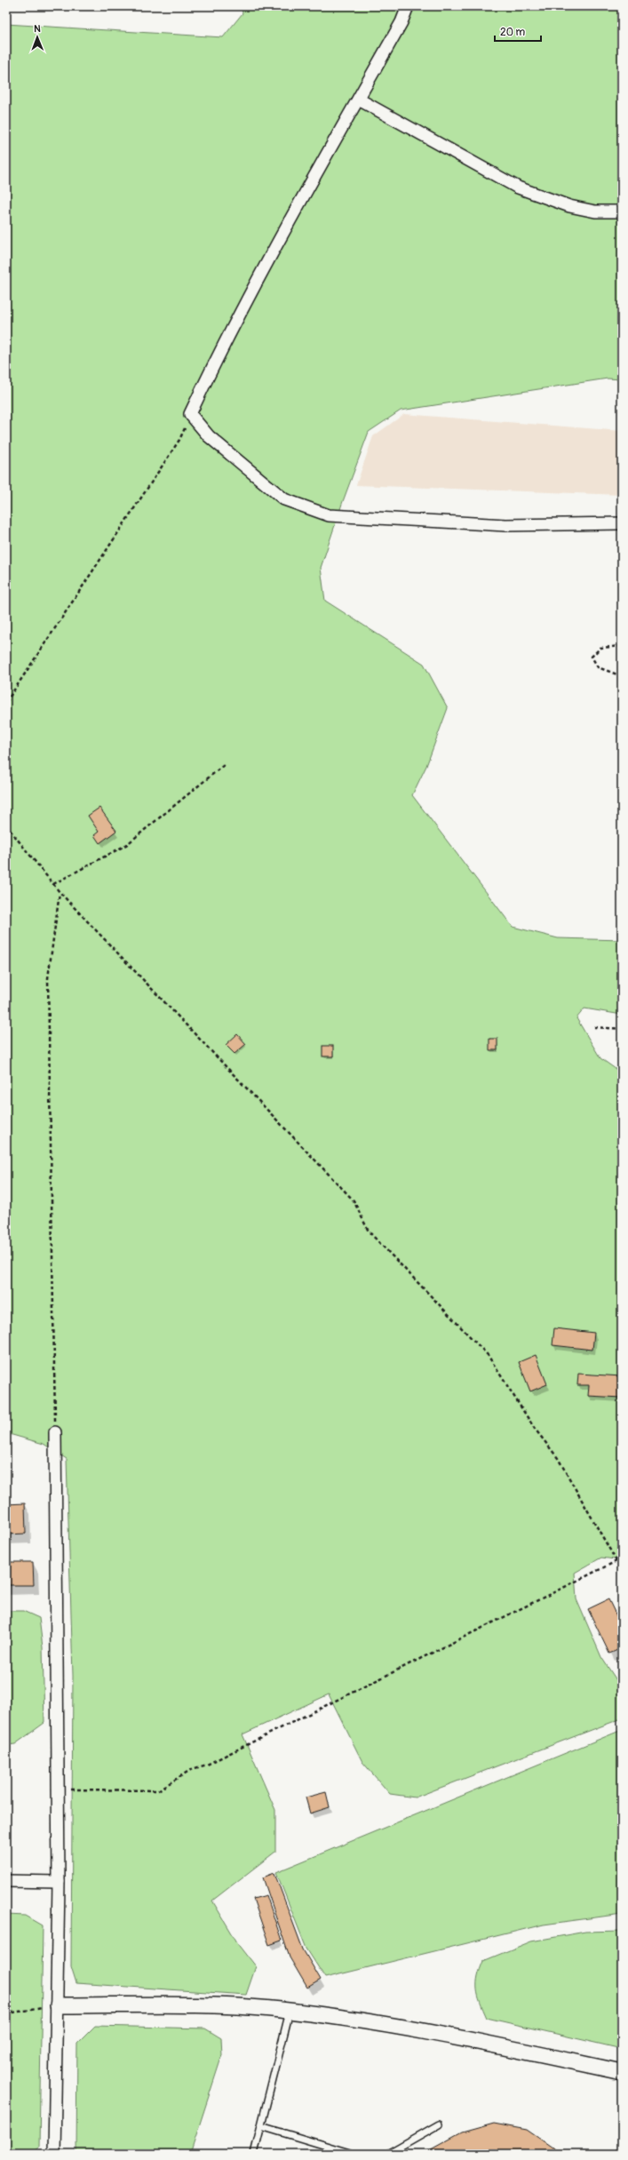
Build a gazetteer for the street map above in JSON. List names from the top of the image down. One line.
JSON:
{"scale_bar":"20 m","north":"top"}
